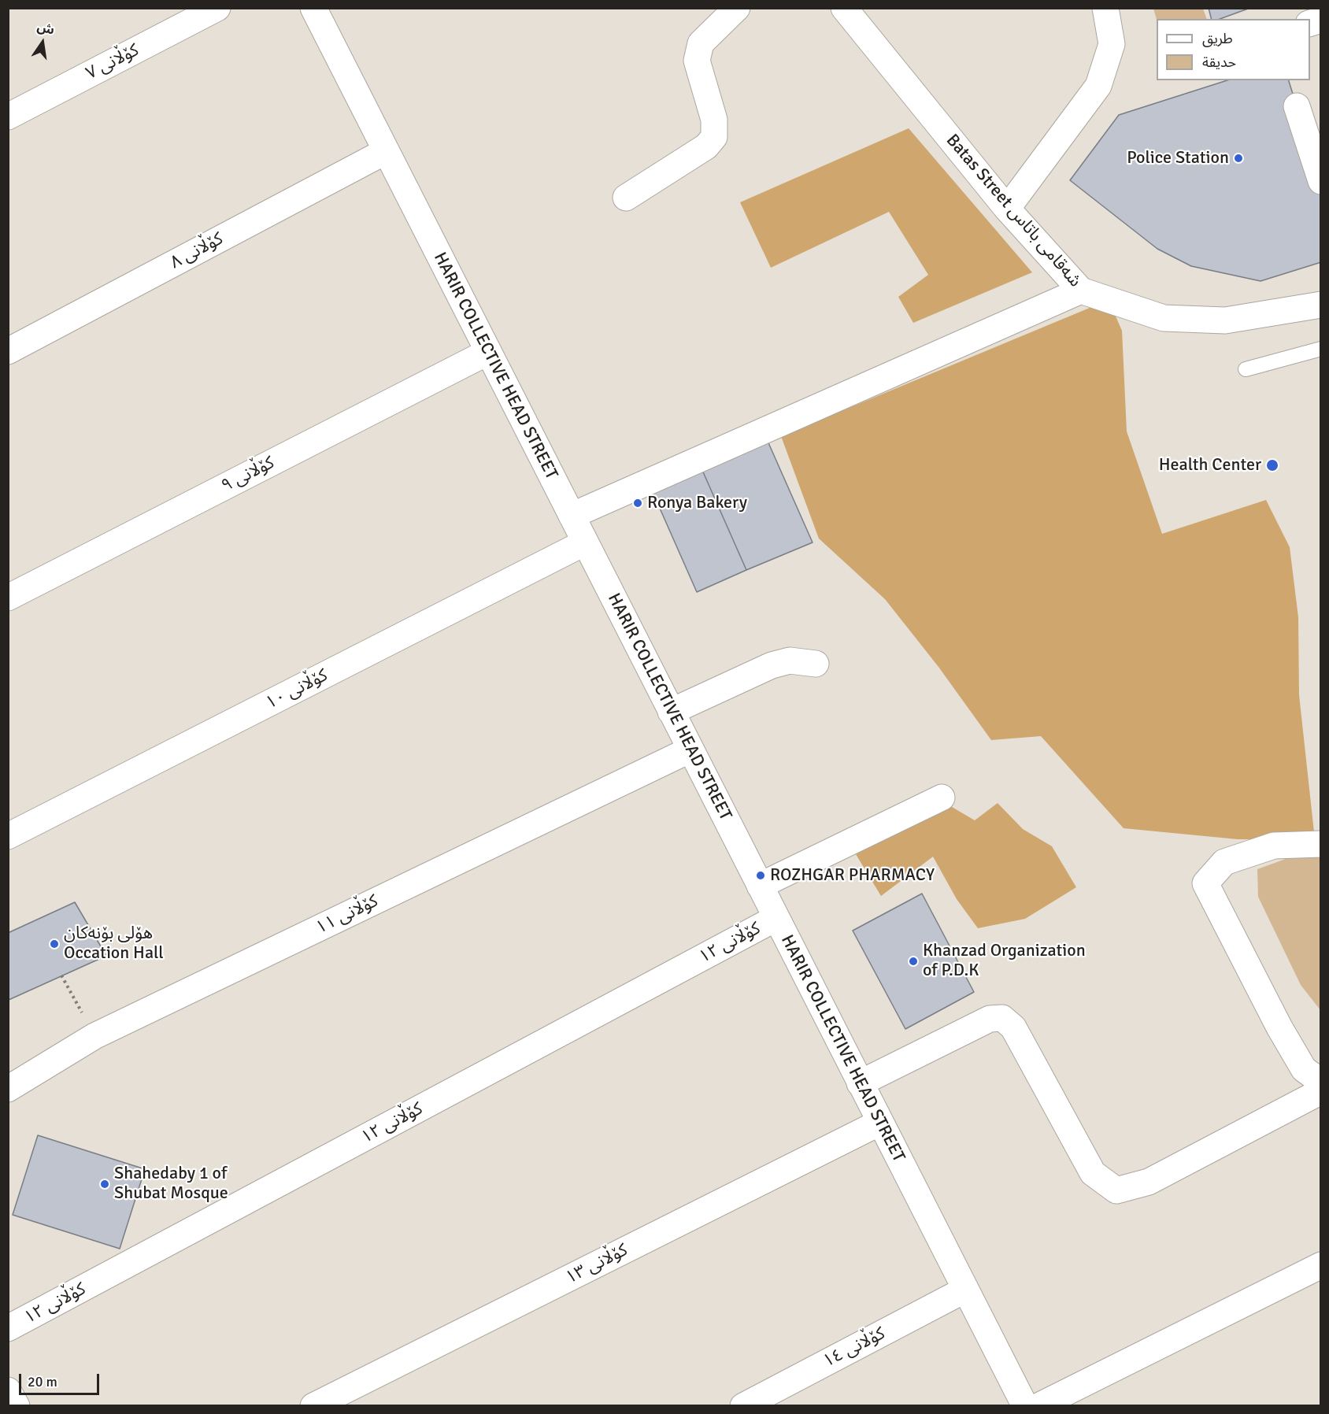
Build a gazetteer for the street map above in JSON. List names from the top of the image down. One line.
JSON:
{"streets":{"street":["کۆڵانی ٧","Batas Street شەقامی باتاس","کۆڵانی ٨","HARIR COLLECTIVE HEAD STREET","کۆڵانی ٩","کۆڵانی ١٠","کۆڵانی ١١","کۆڵانی ١٢","کۆڵانی ١٣","کۆڵانی ١٤"]},"crossings":[["کۆڵانی ٨","HARIR COLLECTIVE HEAD STREET"],["HARIR COLLECTIVE HEAD STREET","کۆڵانی ٩"],["HARIR COLLECTIVE HEAD STREET","کۆڵانی ١٠"],["HARIR COLLECTIVE HEAD STREET","کۆڵانی ١١"],["HARIR COLLECTIVE HEAD STREET","کۆڵانی ١٢"],["HARIR COLLECTIVE HEAD STREET","کۆڵانی ١٣"],["HARIR COLLECTIVE HEAD STREET","کۆڵانی ١٤"]],"places":["Police Station","Health Center","Ronya Bakery","ROZHGAR PHARMACY","هۆلی بۆنەکان Occation Hall","Khanzad Organization of P.D.K","Shahedaby 1 of Shubat Mosque"],"legend":["طريق","حديقة"],"scale_bar":"20 m","north":"top"}
